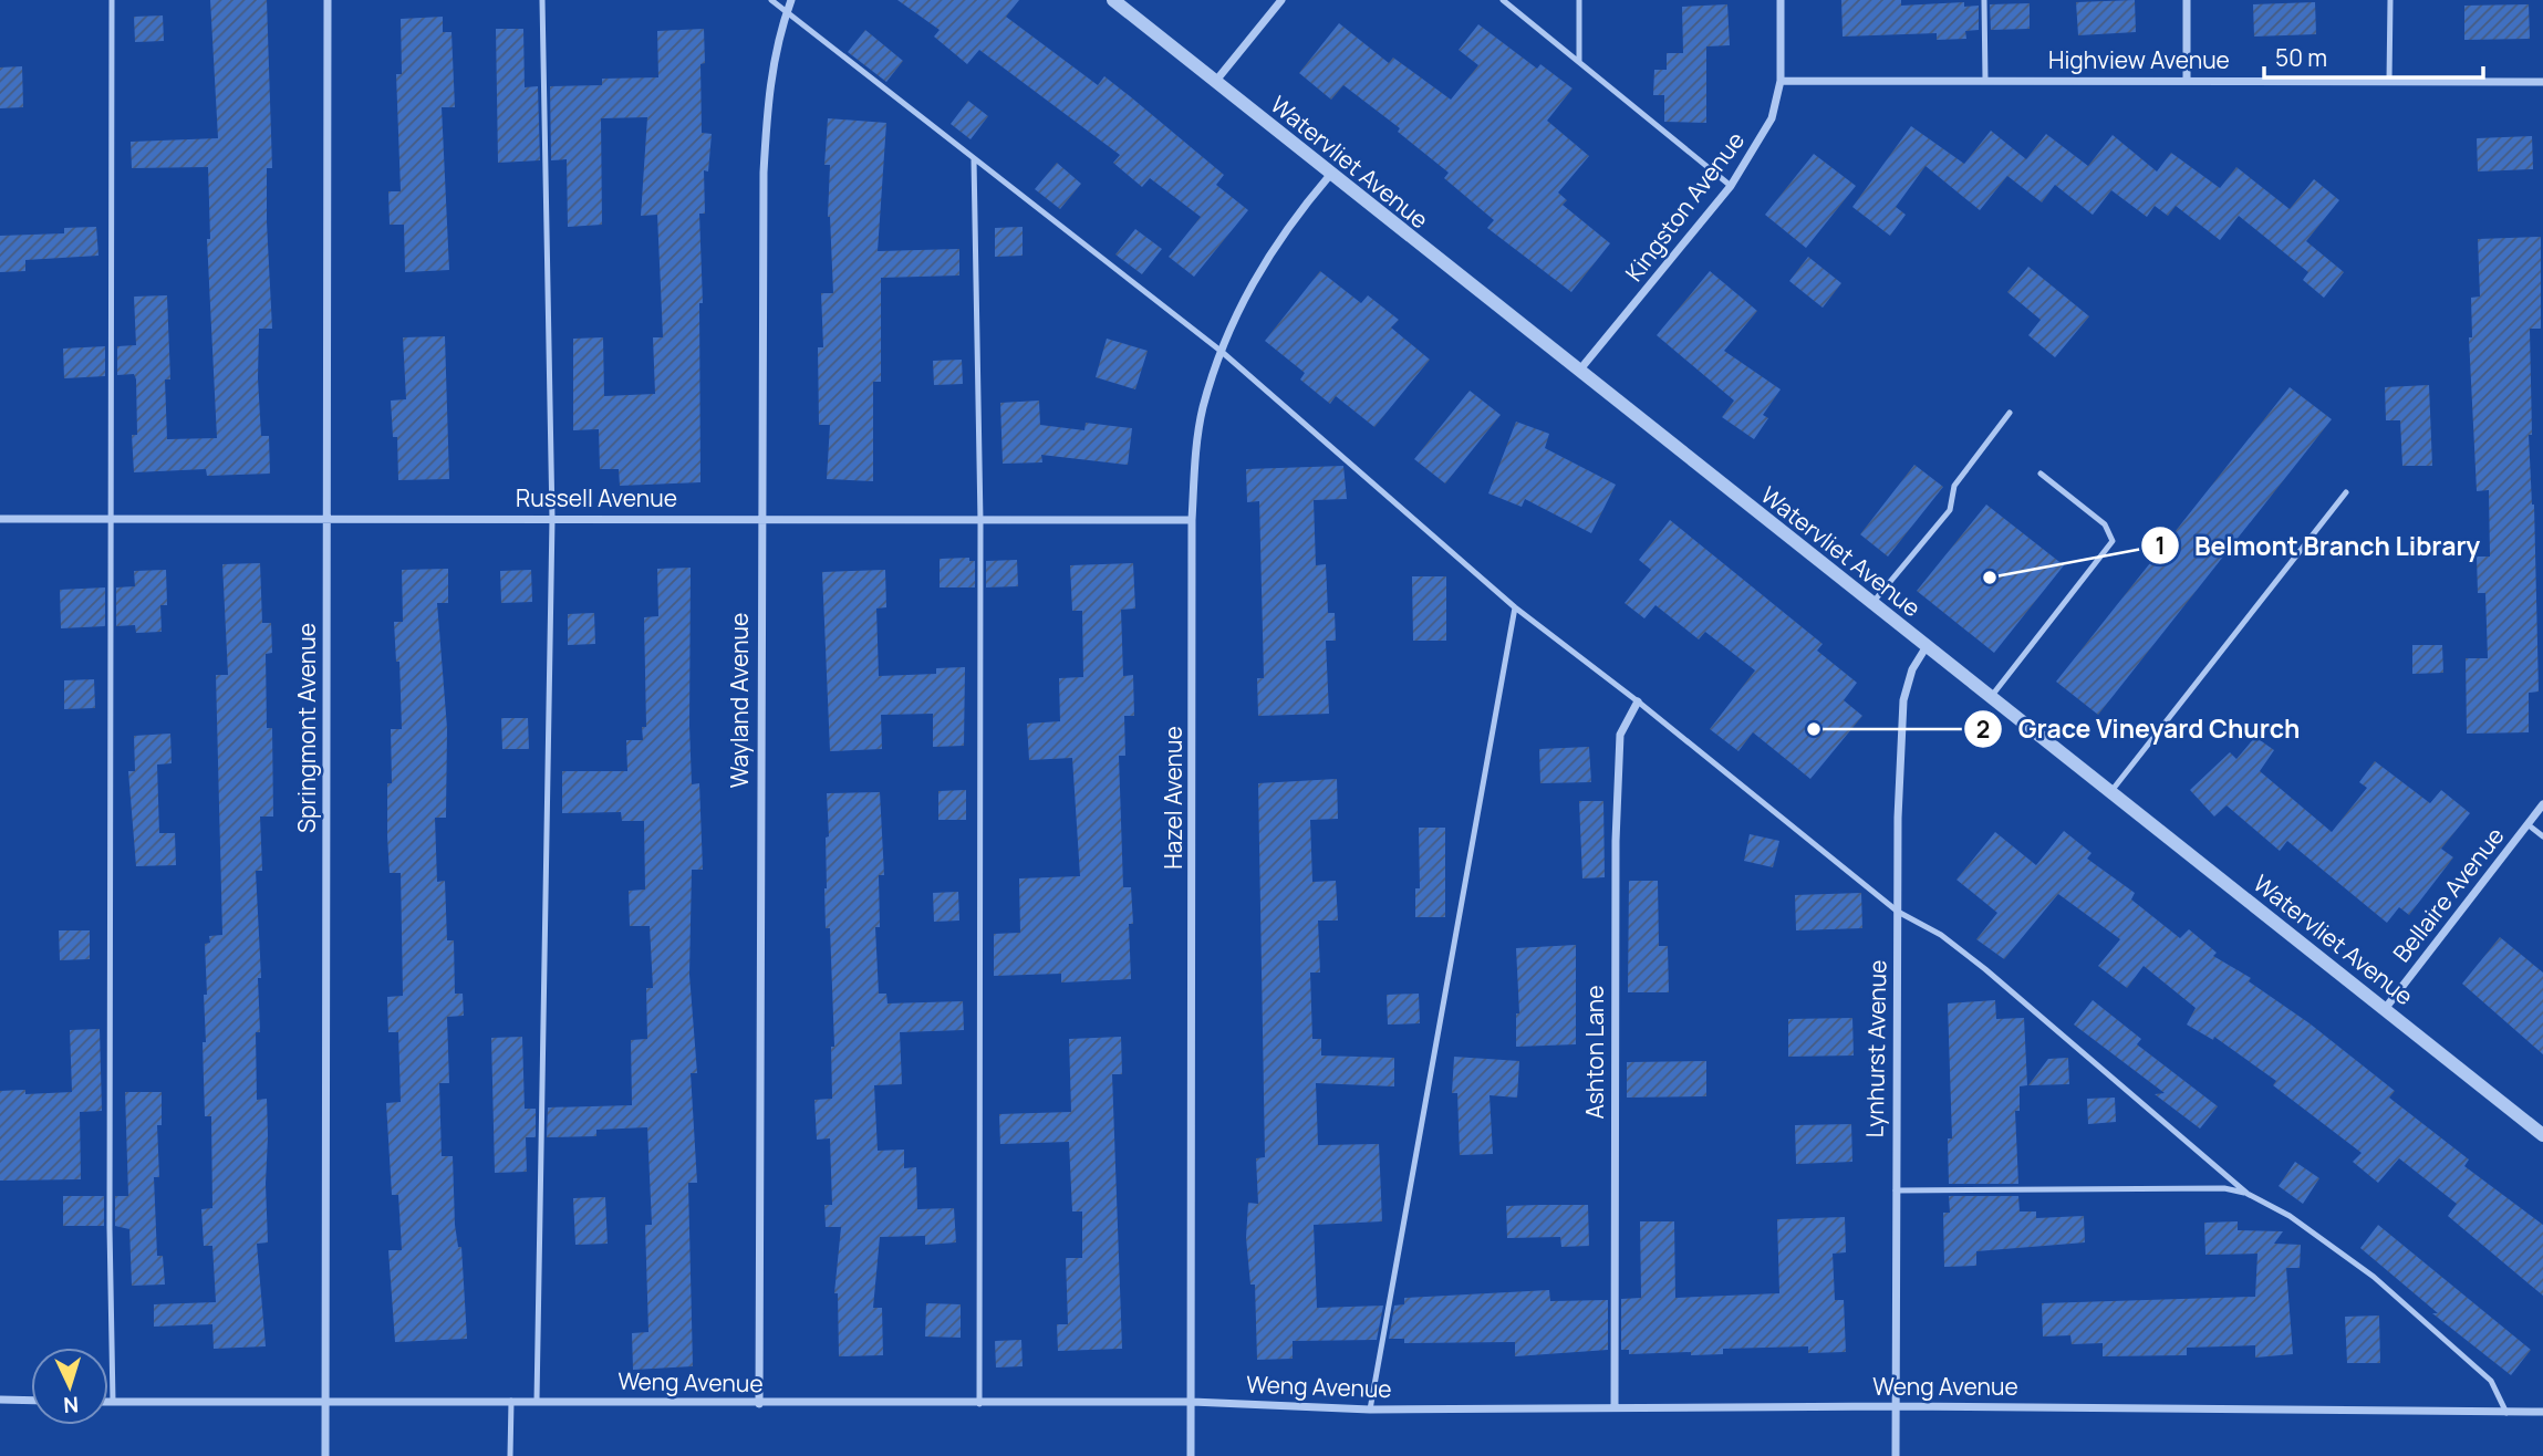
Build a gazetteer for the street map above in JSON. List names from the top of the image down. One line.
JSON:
{"streets":{"street":["Highview Avenue","Watervliet Avenue","Kingston Avenue","Russell Avenue","Wayland Avenue","Springmont Avenue","Hazel Avenue","Bellaire Avenue","Lynhurst Avenue","Ashton Lane","Weng Avenue"]},"crossings":[["Highview Avenue","Kingston Avenue"],["Watervliet Avenue","Kingston Avenue"],["Watervliet Avenue","Hazel Avenue"],["Watervliet Avenue","Bellaire Avenue"],["Watervliet Avenue","Lynhurst Avenue"],["Russell Avenue","Wayland Avenue"],["Russell Avenue","Springmont Avenue"],["Russell Avenue","Hazel Avenue"],["Wayland Avenue","Weng Avenue"],["Springmont Avenue","Weng Avenue"],["Hazel Avenue","Weng Avenue"],["Lynhurst Avenue","Weng Avenue"],["Ashton Lane","Weng Avenue"]],"places":["Belmont Branch Library","Grace Vineyard Church"],"scale_bar":"50 m","north":"bottom"}
